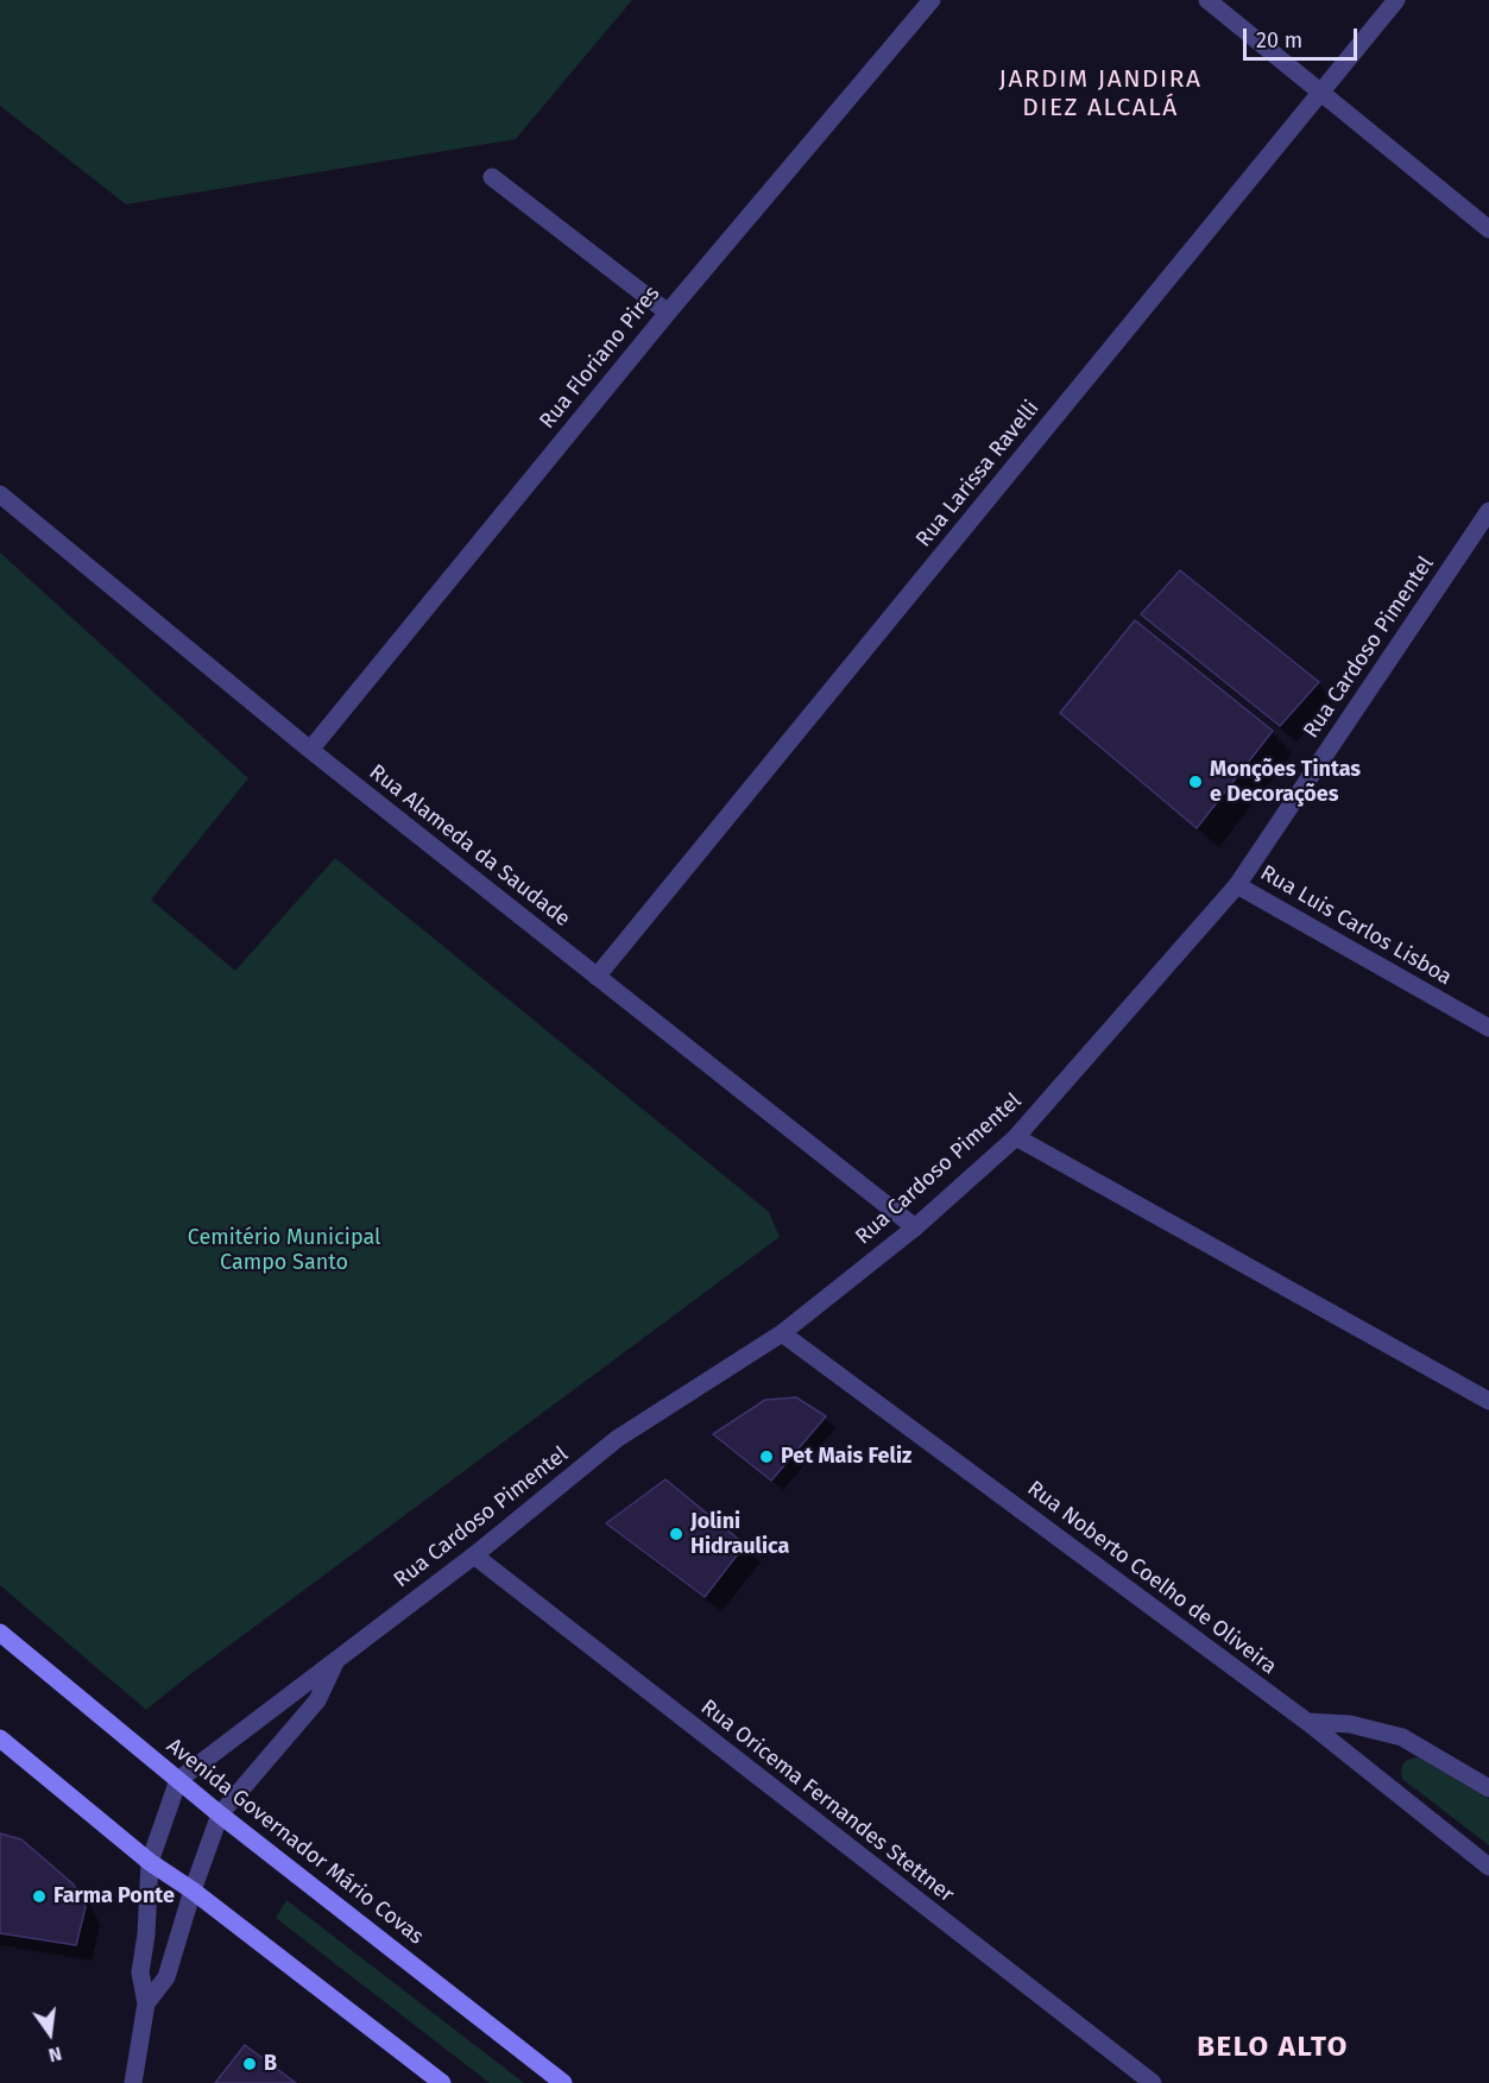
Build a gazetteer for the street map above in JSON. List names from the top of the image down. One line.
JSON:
{"streets":{"main road":["Avenida Governador Mário Covas"],"street":["Rua Floriano Pires","Rua Larissa Ravelli","Rua Cardoso Pimentel","Rua Alameda da Saudade","Rua Luis Carlos Lisboa","Rua Noberto Coelho de Oliveira","Rua Oricema Fernandes Stettner"]},"crossings":[["Rua Floriano Pires","Rua Alameda da Saudade"],["Rua Larissa Ravelli","Rua Alameda da Saudade"],["Rua Cardoso Pimentel","Rua Alameda da Saudade"],["Rua Cardoso Pimentel","Rua Luis Carlos Lisboa"],["Rua Cardoso Pimentel","Rua Noberto Coelho de Oliveira"],["Rua Cardoso Pimentel","Rua Oricema Fernandes Stettner"],["Rua Cardoso Pimentel","Avenida Governador Mário Covas"]],"districts":["JARDIM JANDIRA DIEZ ALCALÁ","BELO ALTO"],"parks":["Cemitério Municipal Campo Santo"],"places":["Monções Tintas e Decorações","Pet Mais Feliz","Jolini Hidraulica","Farma Ponte","B"],"scale_bar":"20 m","north":"bottom"}
